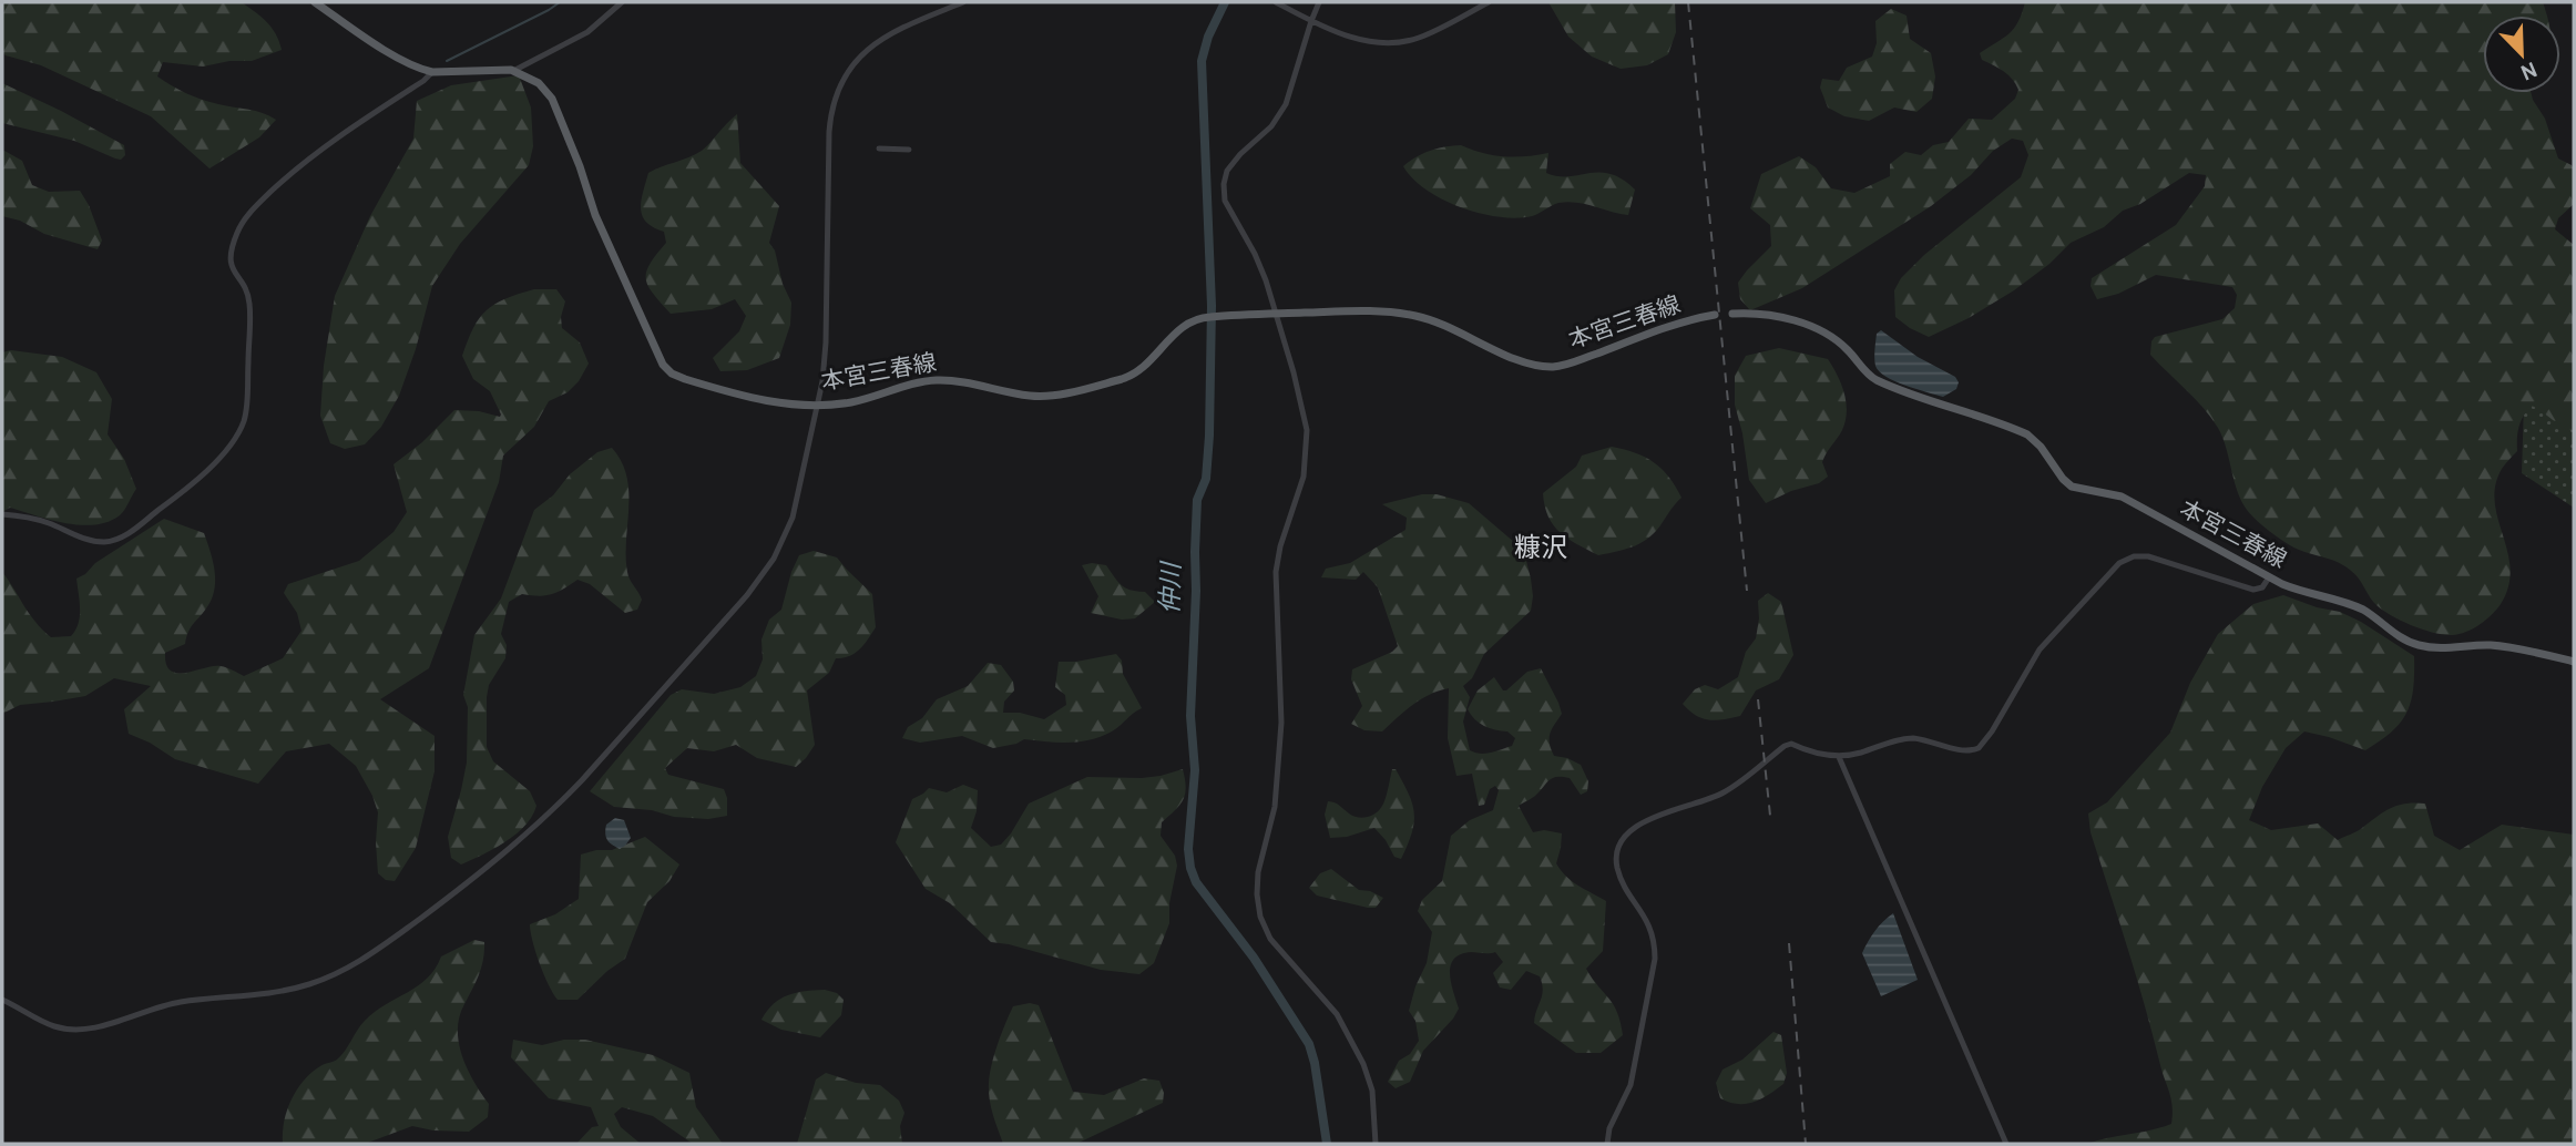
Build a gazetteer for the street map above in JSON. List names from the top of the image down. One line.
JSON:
{"streets":{"main road":["本宮三春線"]},"districts":["糠沢"],"water":["仲川"],"north":"bottom right"}
